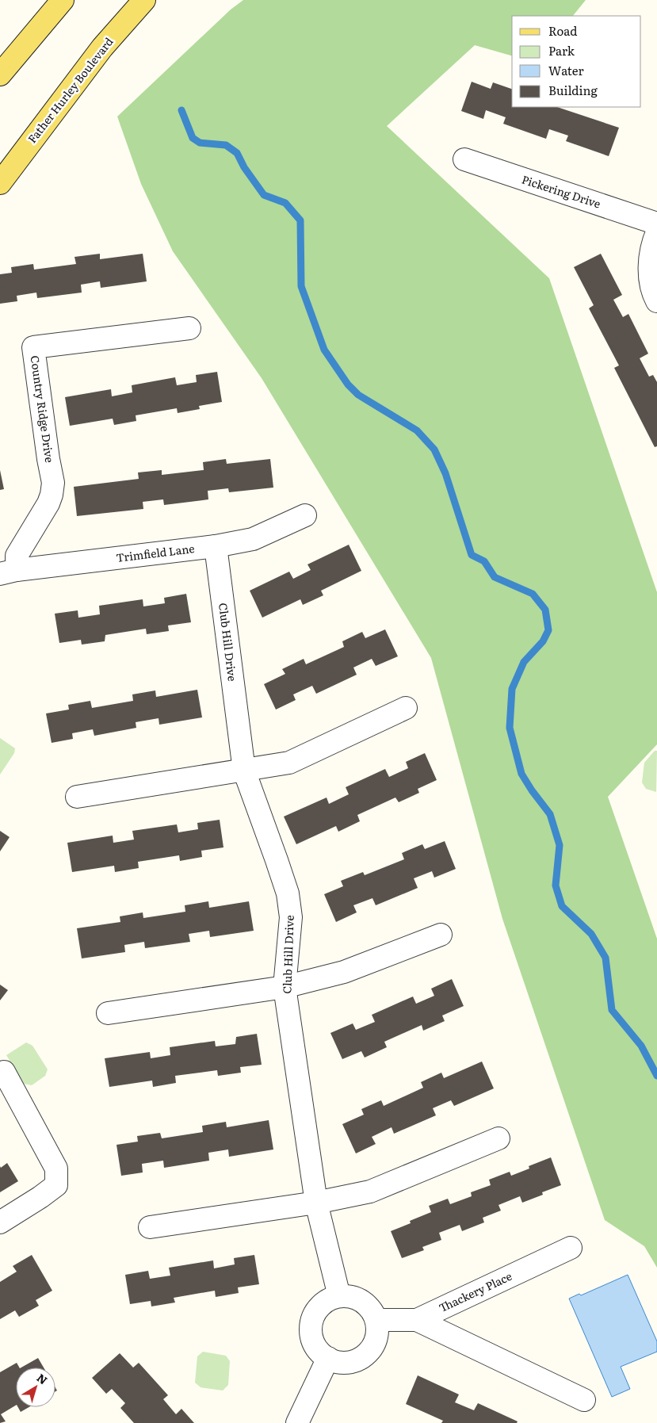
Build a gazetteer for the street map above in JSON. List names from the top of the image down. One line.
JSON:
{"streets":{"main road":["Father Hurley Boulevard"],"street":["Pickering Drive","Country Ridge Drive","Trimfield Lane","Club Hill Drive","Thackery Place"]},"crossings":[["Country Ridge Drive","Trimfield Lane"],["Trimfield Lane","Club Hill Drive"],["Club Hill Drive","Thackery Place"]],"legend":["Road","Park","Water","Building"],"north":"top right"}
